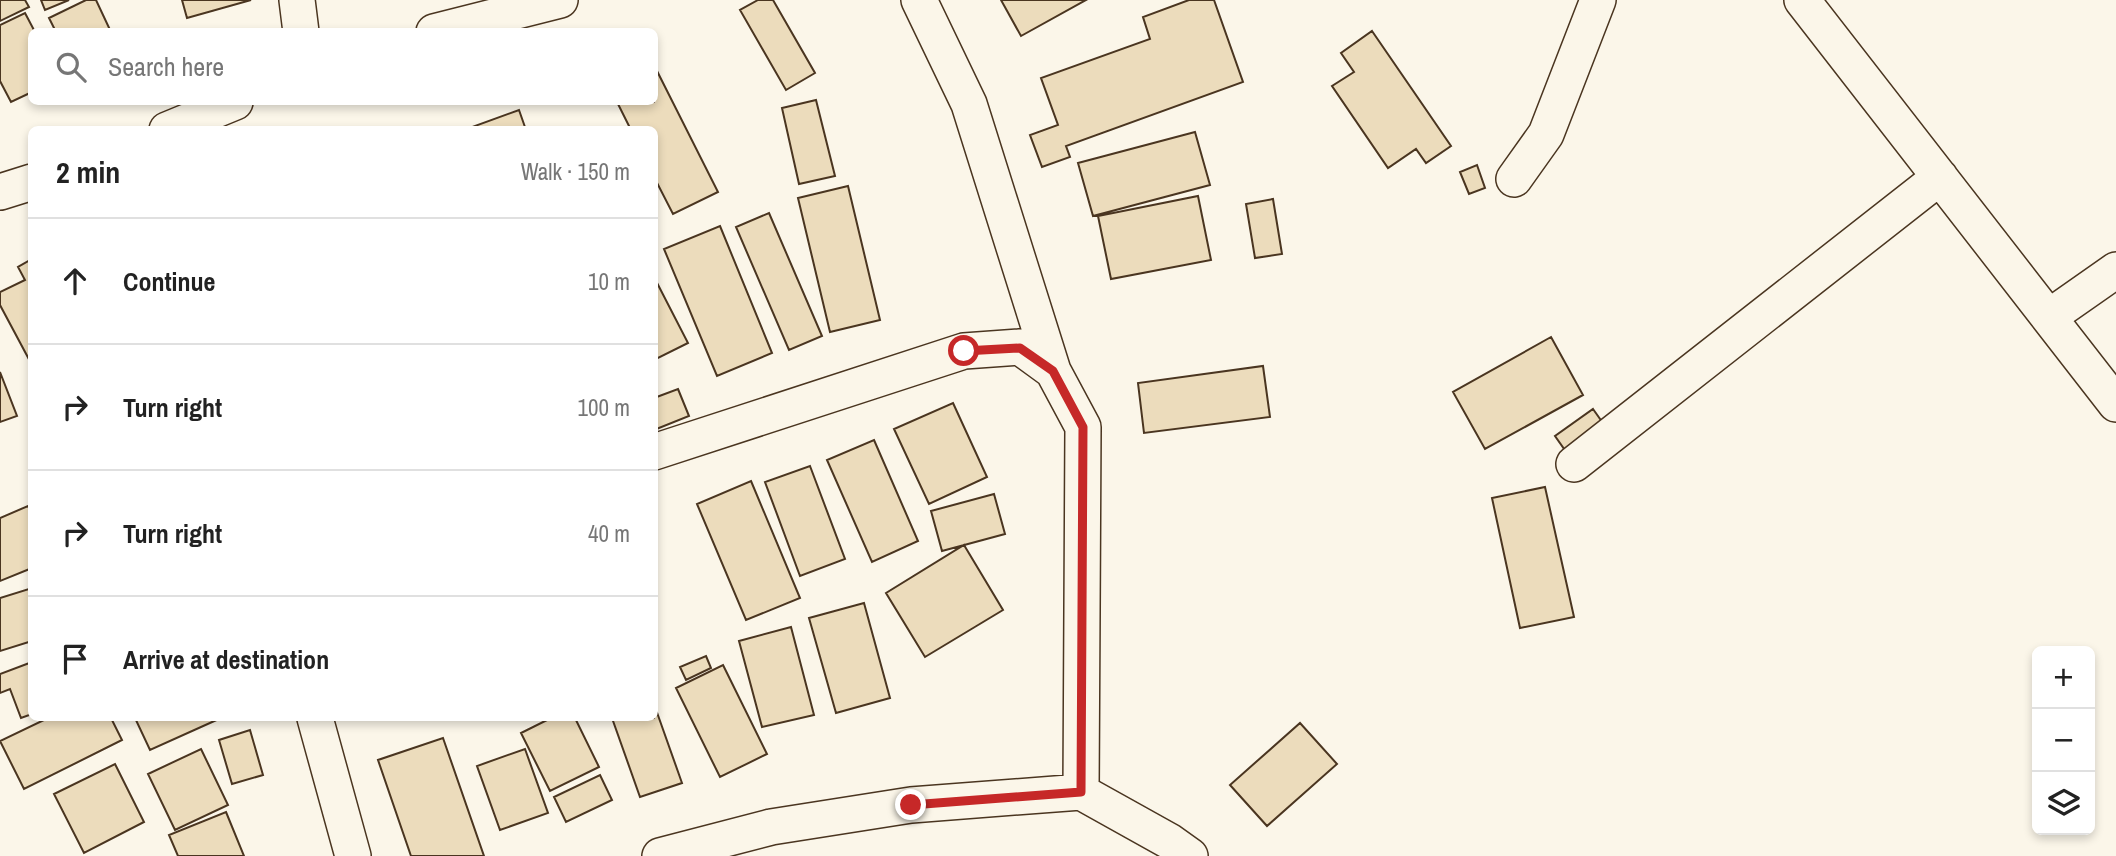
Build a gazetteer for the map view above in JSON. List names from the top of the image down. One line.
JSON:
{"page":{"search":"Search here","heading":["2 min","Walk · 150 m"],"list":[["Continue","10 m"],["Turn right","100 m"],["Turn right","40 m"],"Arrive at destination"],"map_buttons":["+","−"]}}
